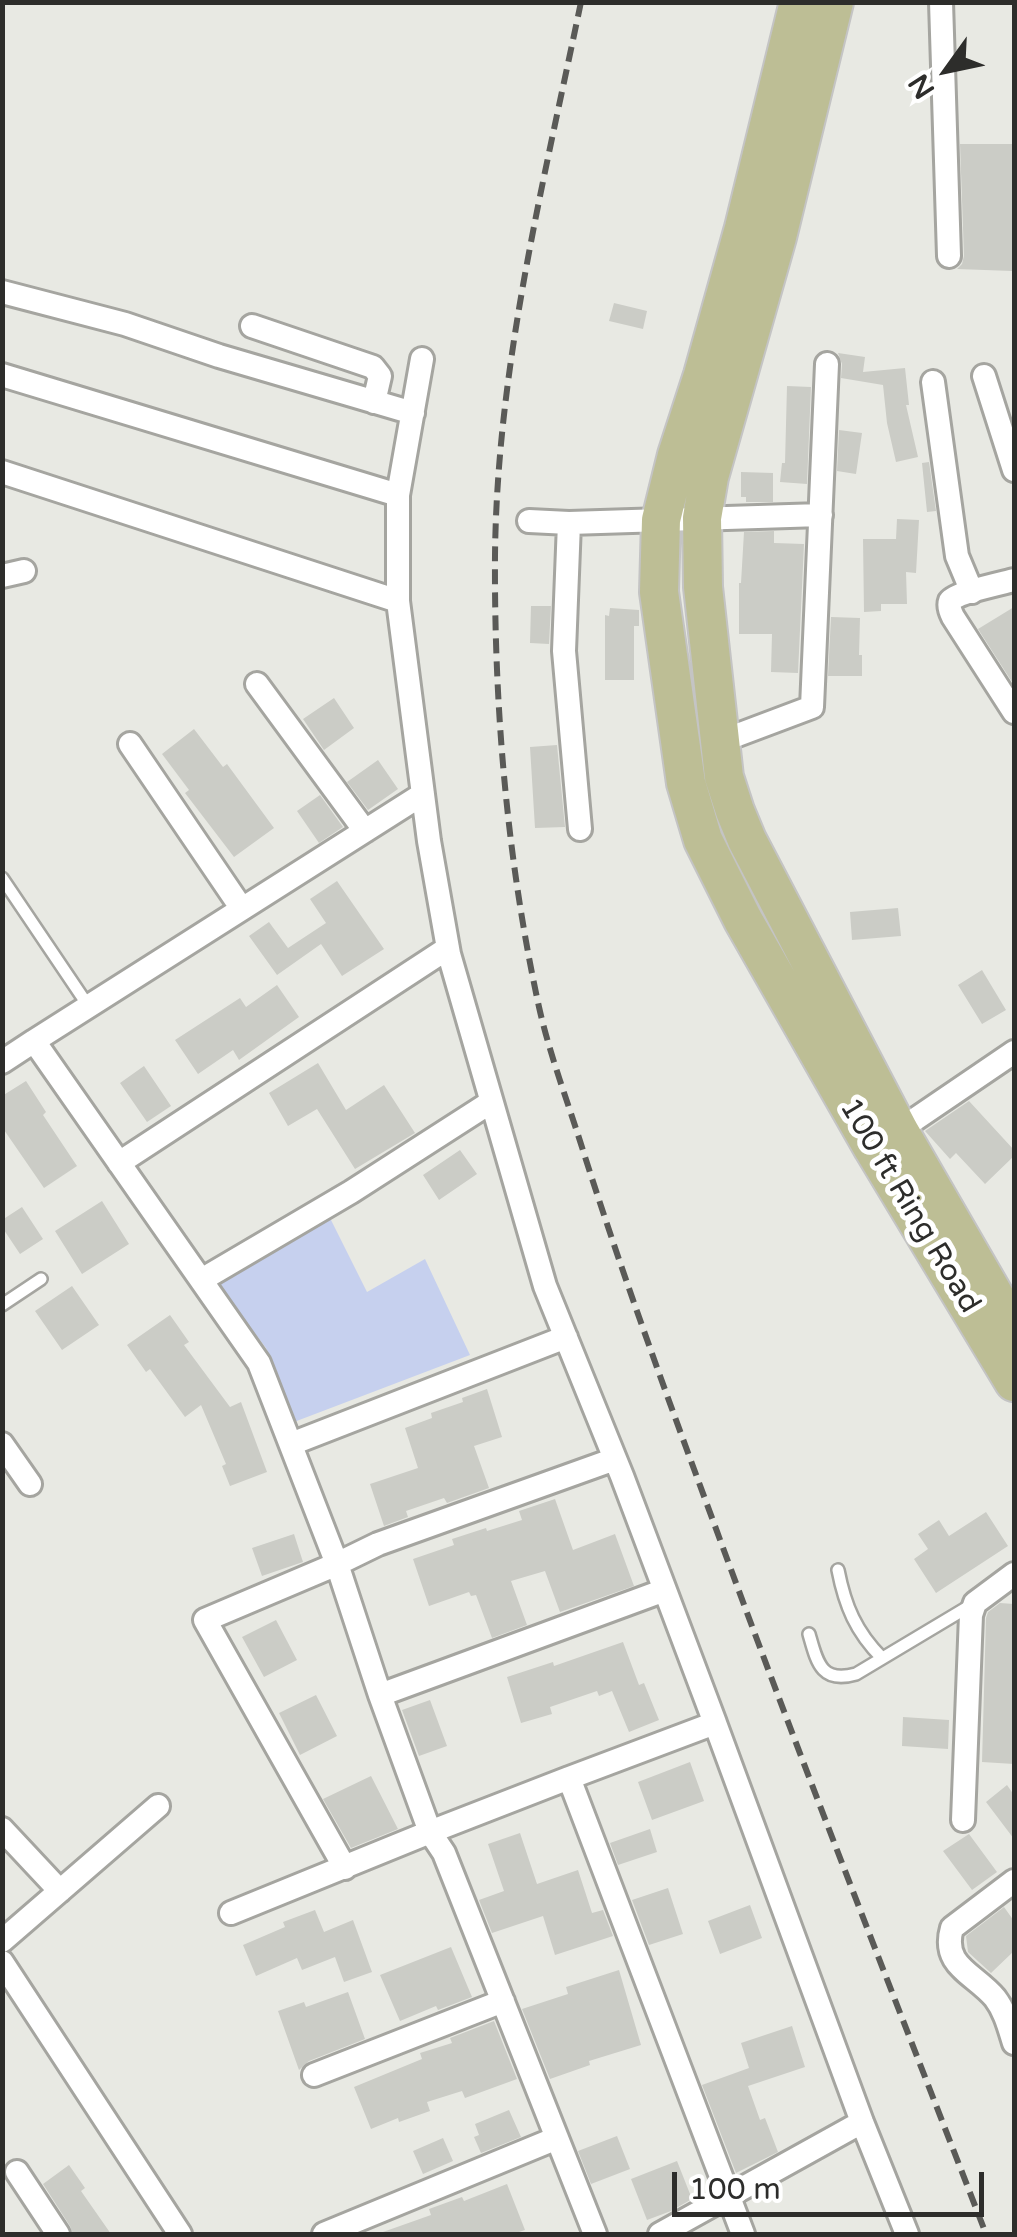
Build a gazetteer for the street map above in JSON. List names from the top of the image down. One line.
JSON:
{"streets":{"main road":["100 ft Ring Road"]},"scale_bar":"100 m","north":"bottom left"}
